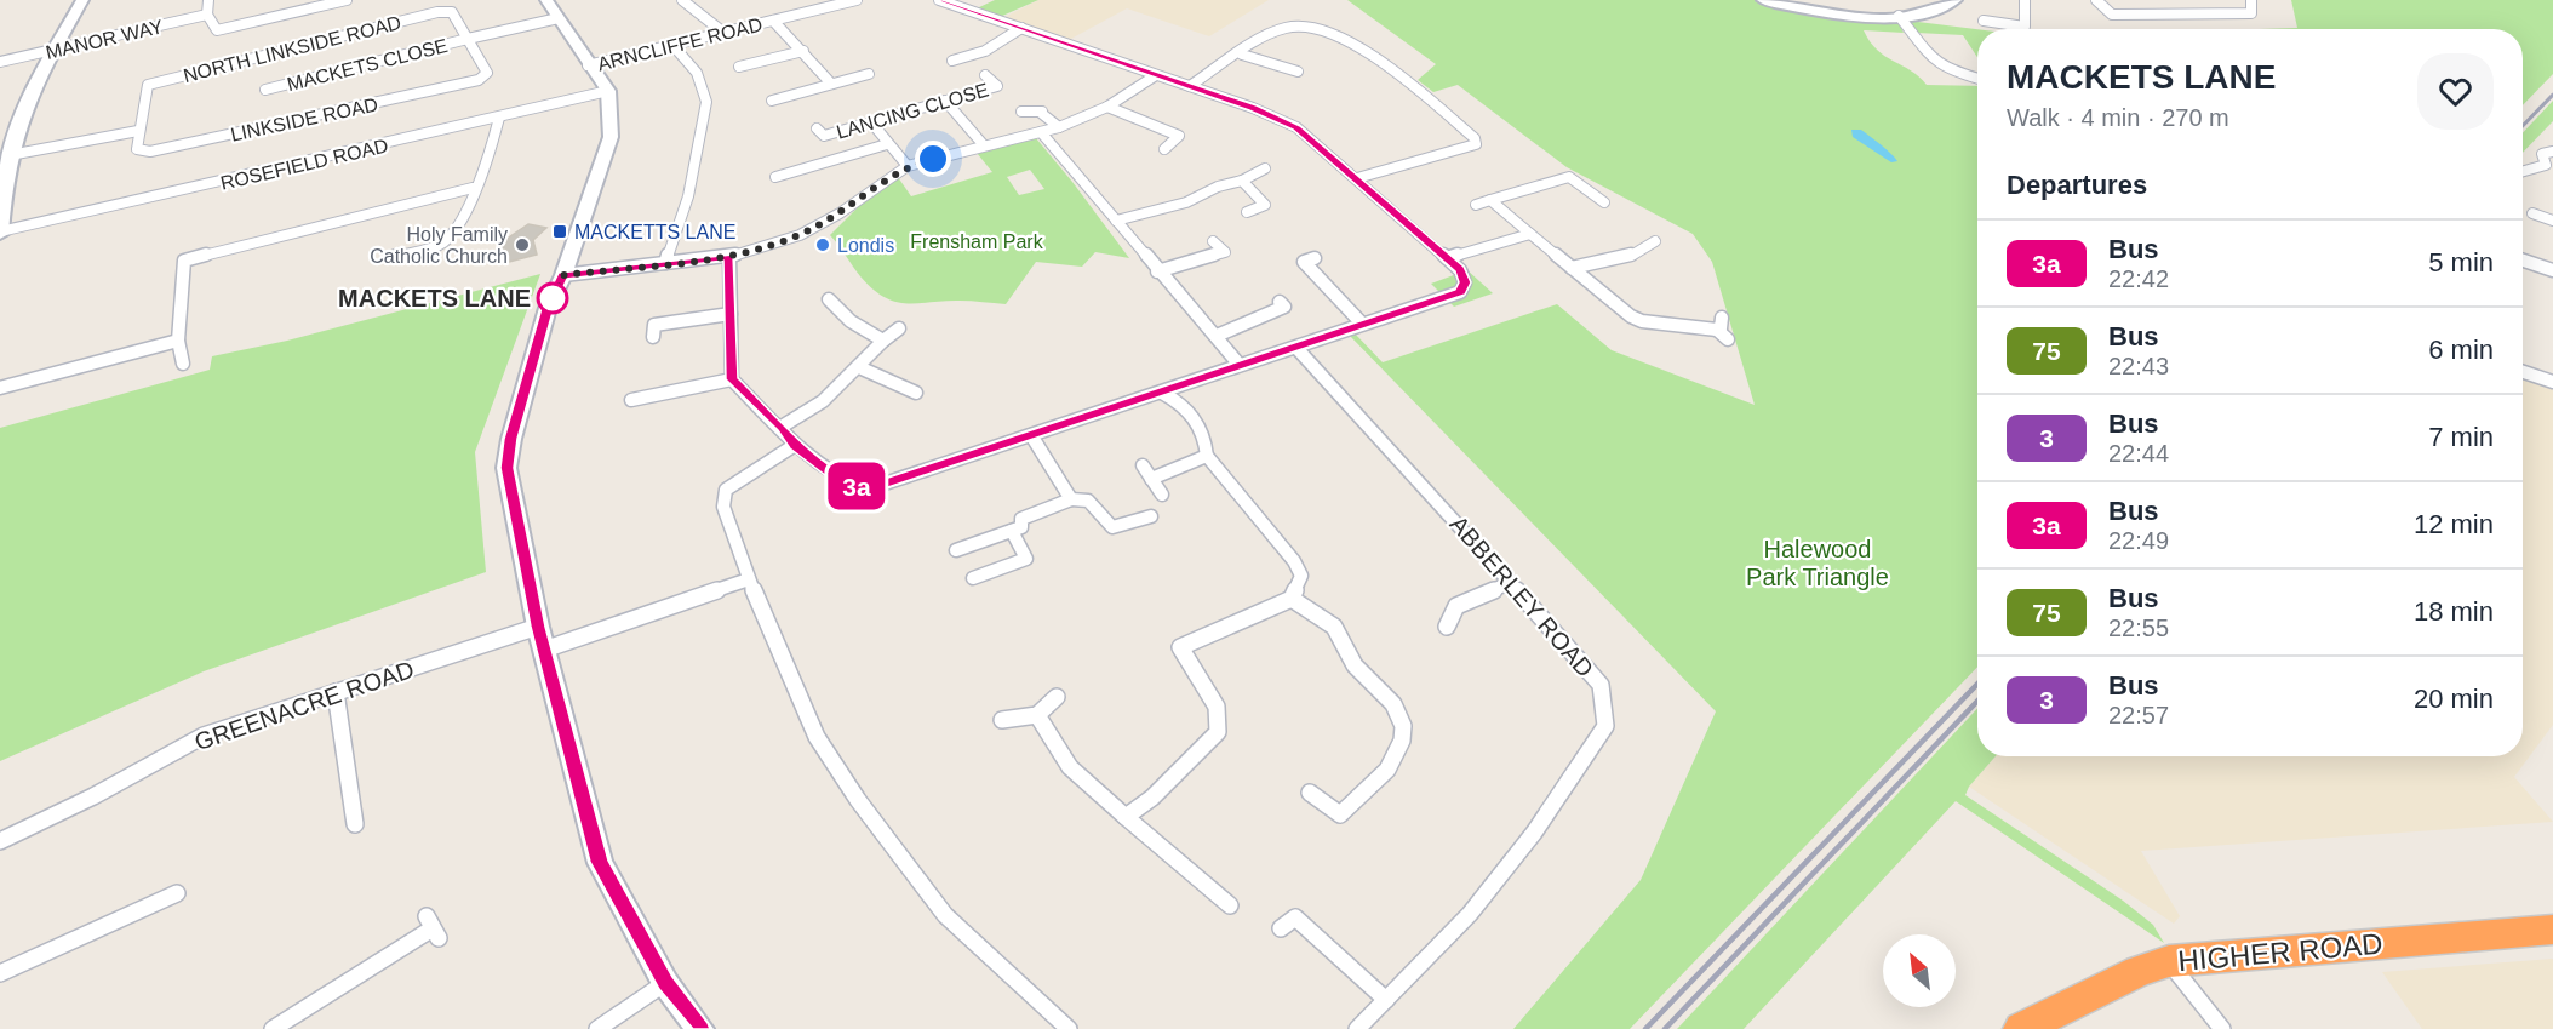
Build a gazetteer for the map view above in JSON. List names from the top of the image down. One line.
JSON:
{"streets":{"highway":["HIGHER ROAD"],"street":["MANOR WAY","ARNCLIFFE ROAD","NORTH LINKSIDE ROAD","MACKETS CLOSE","LANCING CLOSE","LINKSIDE ROAD","ROSEFIELD ROAD","ABBERLEY ROAD","GREENACRE ROAD"]},"crossings":[["NORTH LINKSIDE ROAD","MACKETS CLOSE"],["NORTH LINKSIDE ROAD","LINKSIDE ROAD"],["MACKETS CLOSE","LINKSIDE ROAD"]],"parks":["Frensham Park","Halewood Park Triangle"],"places":{"transit":["MACKETTS LANE"],"other":["Holy Family Catholic Church","Londis","MACKETS LANE"]},"lines":["bus line 3a"],"north":"top left","page":{"on_map":"3a","heading":[["MACKETS LANE","Walk · 4 min · 270 m"],"Departures"],"list":[{"mark":"3a","name":"Bus","note":"22:42","value":"5 min"},{"mark":"75","name":"Bus","note":"22:43","value":"6 min"},{"mark":"3","name":"Bus","note":"22:44","value":"7 min"},{"mark":"3a","name":"Bus","note":"22:49","value":"12 min"},{"mark":"75","name":"Bus","note":"22:55","value":"18 min"},{"mark":"3","name":"Bus","note":"22:57","value":"20 min"}]}}
